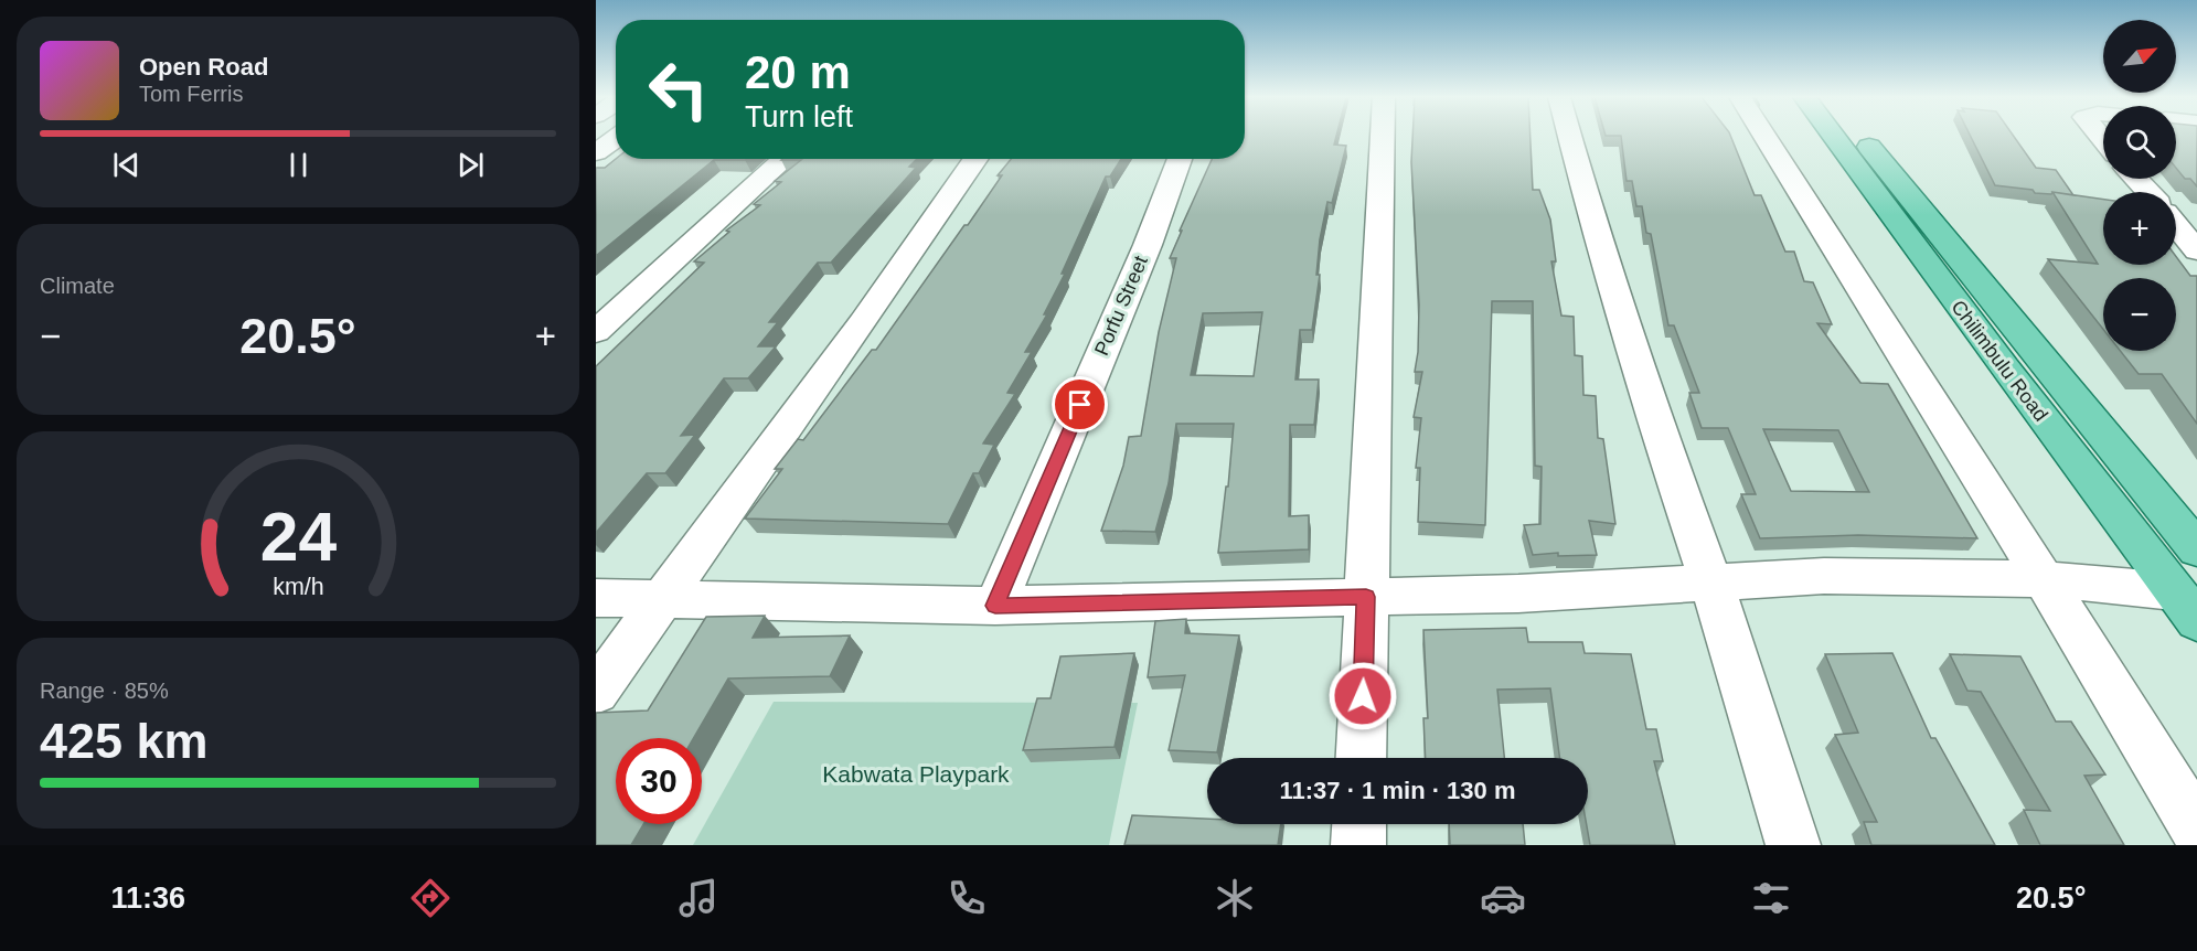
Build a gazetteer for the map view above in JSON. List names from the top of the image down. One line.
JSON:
{"streets":{"main road":["Chilimbulu Road"],"street":["Porfu Street"]},"parks":["Kabwata Playpark"],"north":"top right","page":{"map_buttons":["+","−"],"turn":["20 m","Turn left"],"song":["Open Road","Tom Ferris"],"tile":["Climate",["Range · 85%","425 km"]],"heat":["−","20.5°","+"],"limit":"30","trip":"11:37 · 1 min · 130 m","tabs":["11:36","20.5°"],"gauge":["24","km/h"]}}
